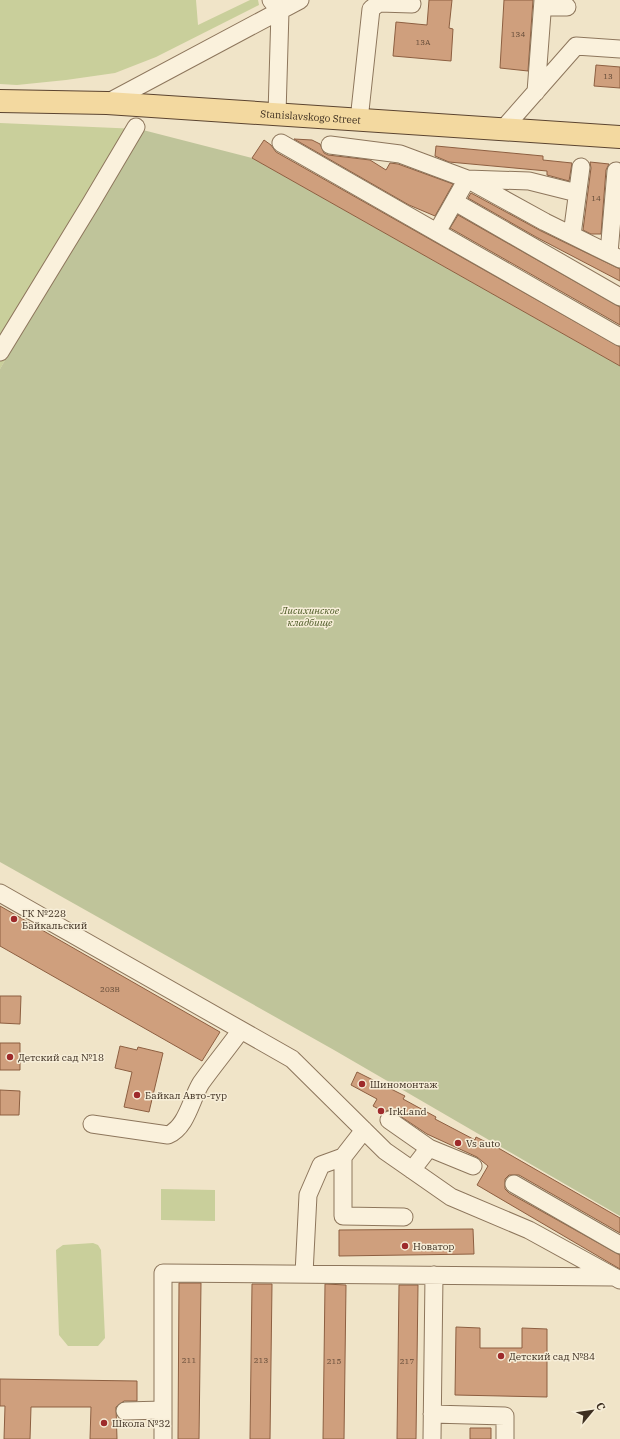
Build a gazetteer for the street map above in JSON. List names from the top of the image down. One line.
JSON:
{"streets":{"main road":["Stanislavskogo Street"]},"parks":["Лисихинское кладбище"],"places":["ГК №228 Байкальский","Детский сад №18","Шиномонтаж","Байкал Авто-тур","IrkLand","Vs auto","Новатор","Детский сад №84","Школа №32"],"house_numbers":["134","13А","13","14","203В","211","213","215","217"],"north":"top right"}
